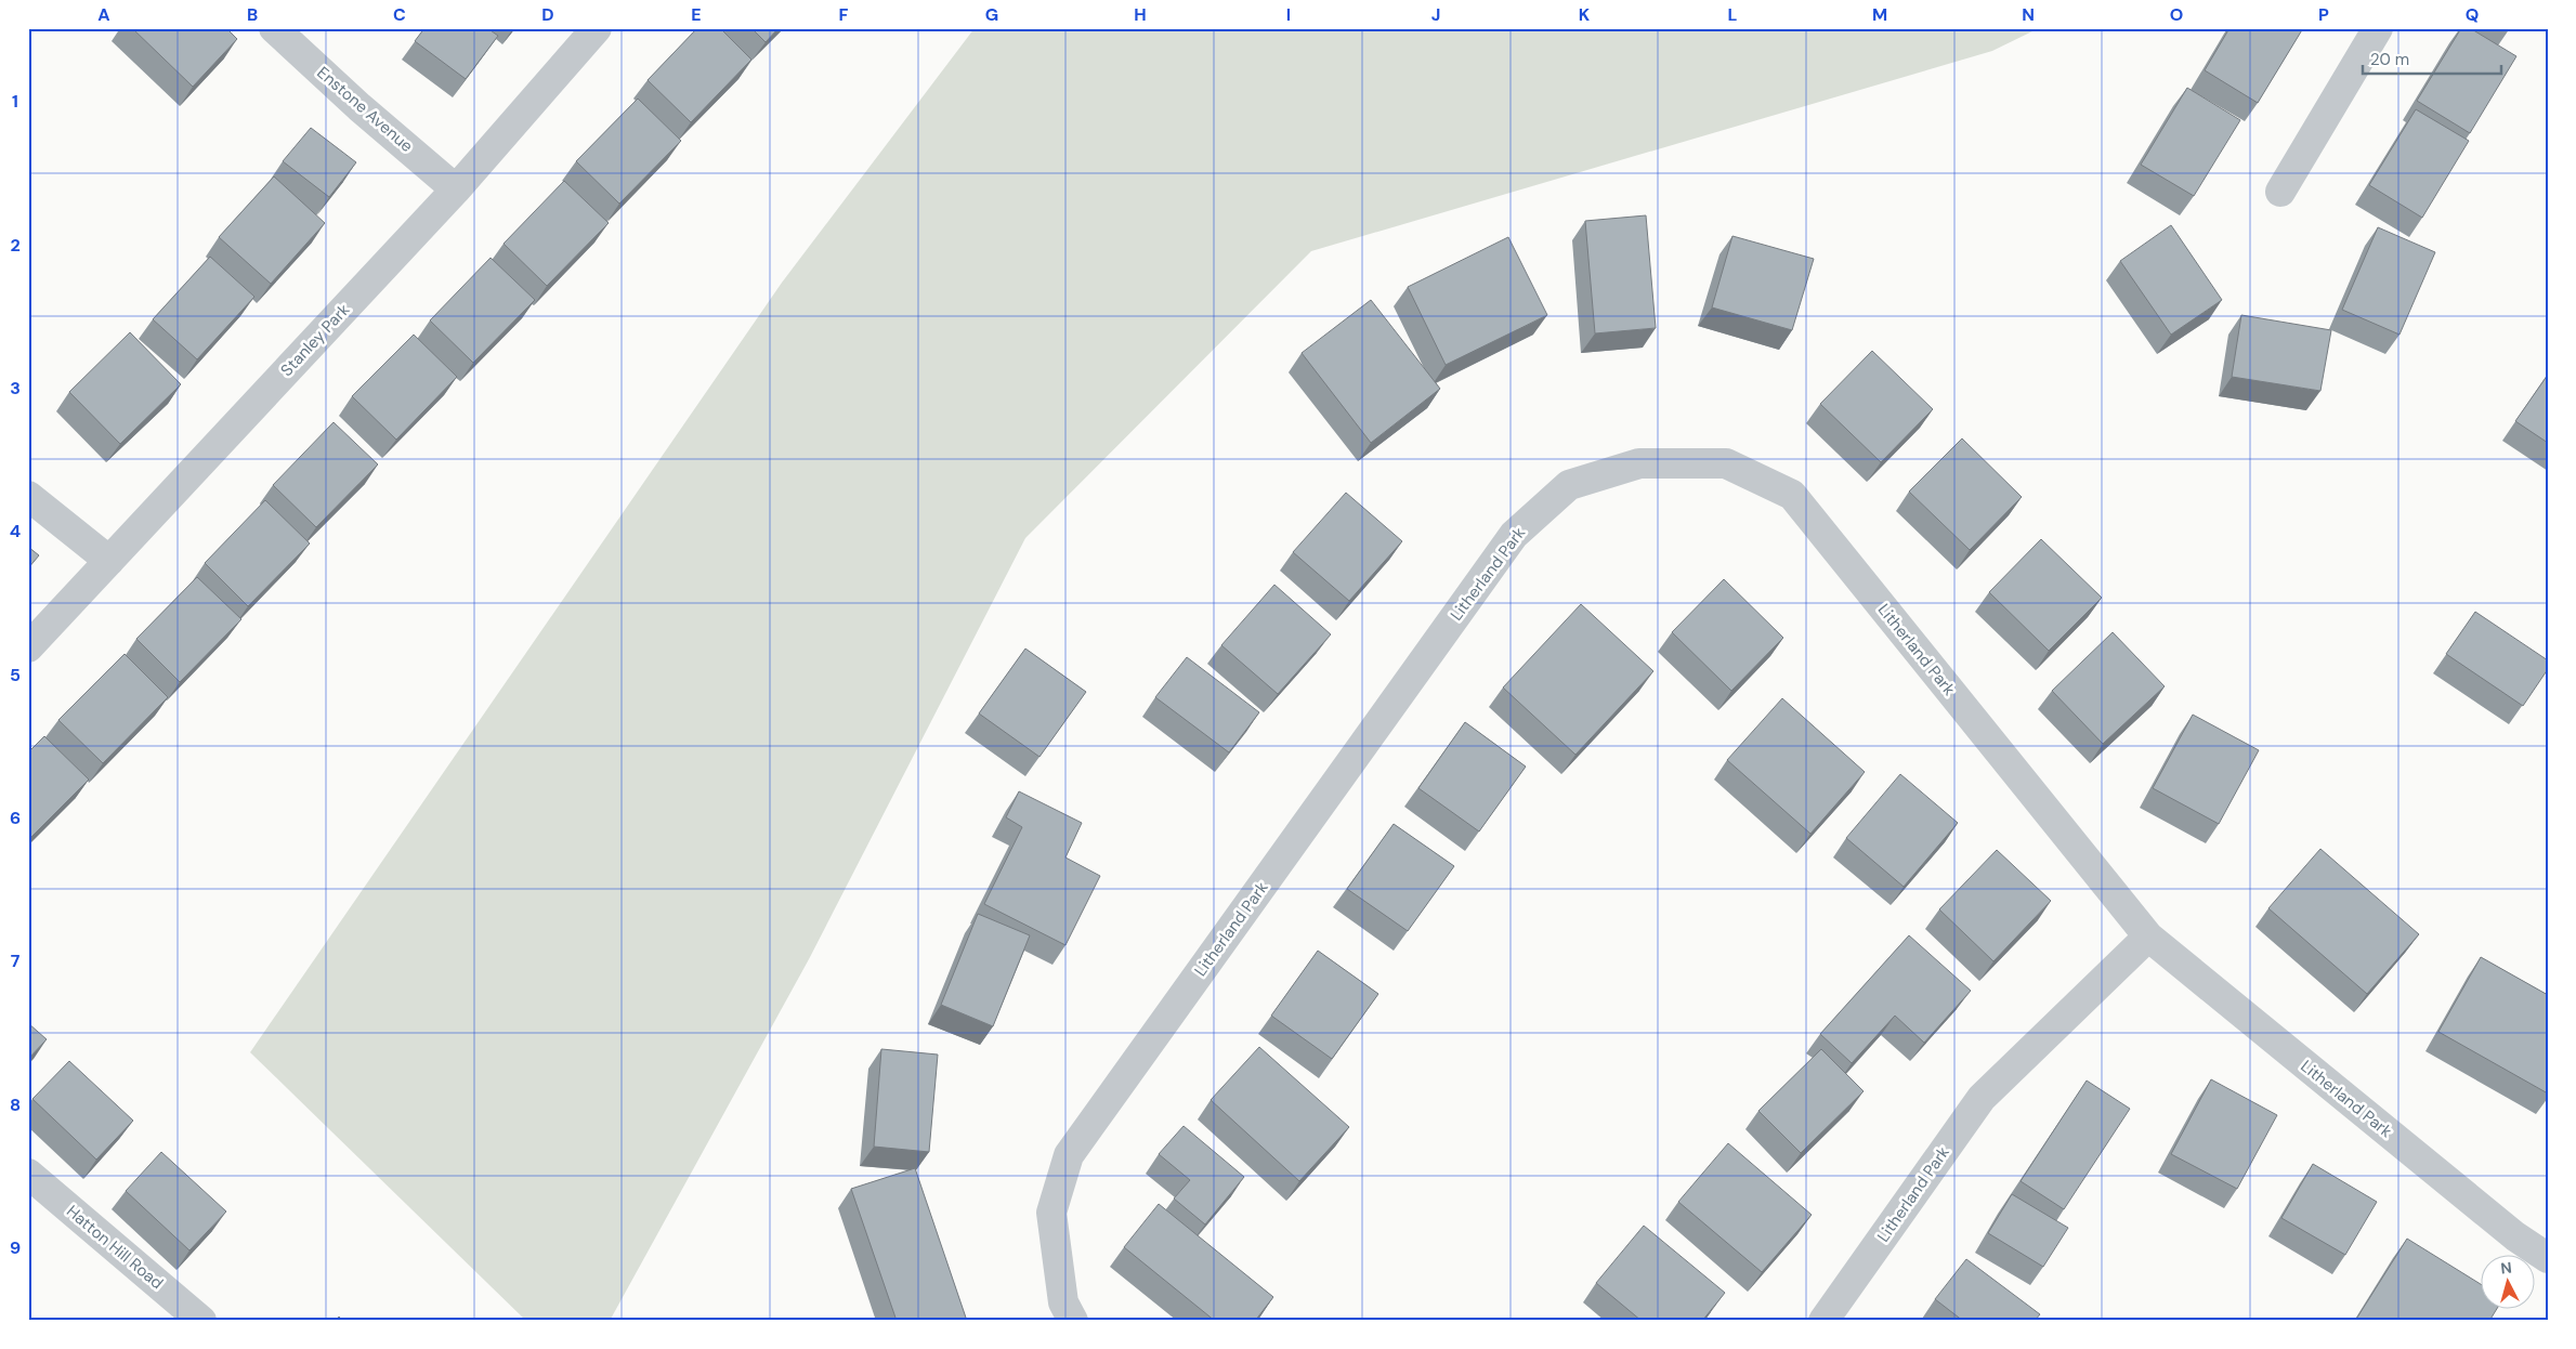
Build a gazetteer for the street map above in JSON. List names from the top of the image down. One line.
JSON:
{"streets":{"street":["Enstone Avenue","Stanley Park","Litherland Park","Hatton Hill Road"]},"crossings":[["Enstone Avenue","Stanley Park"]],"scale_bar":"20 m","north":"top","grid":{"columns":["A","B","C","D","E","F","G","H","I","J","K","L","M","N","O","P","Q"],"rows":["1","2","3","4","5","6","7","8","9"]}}
